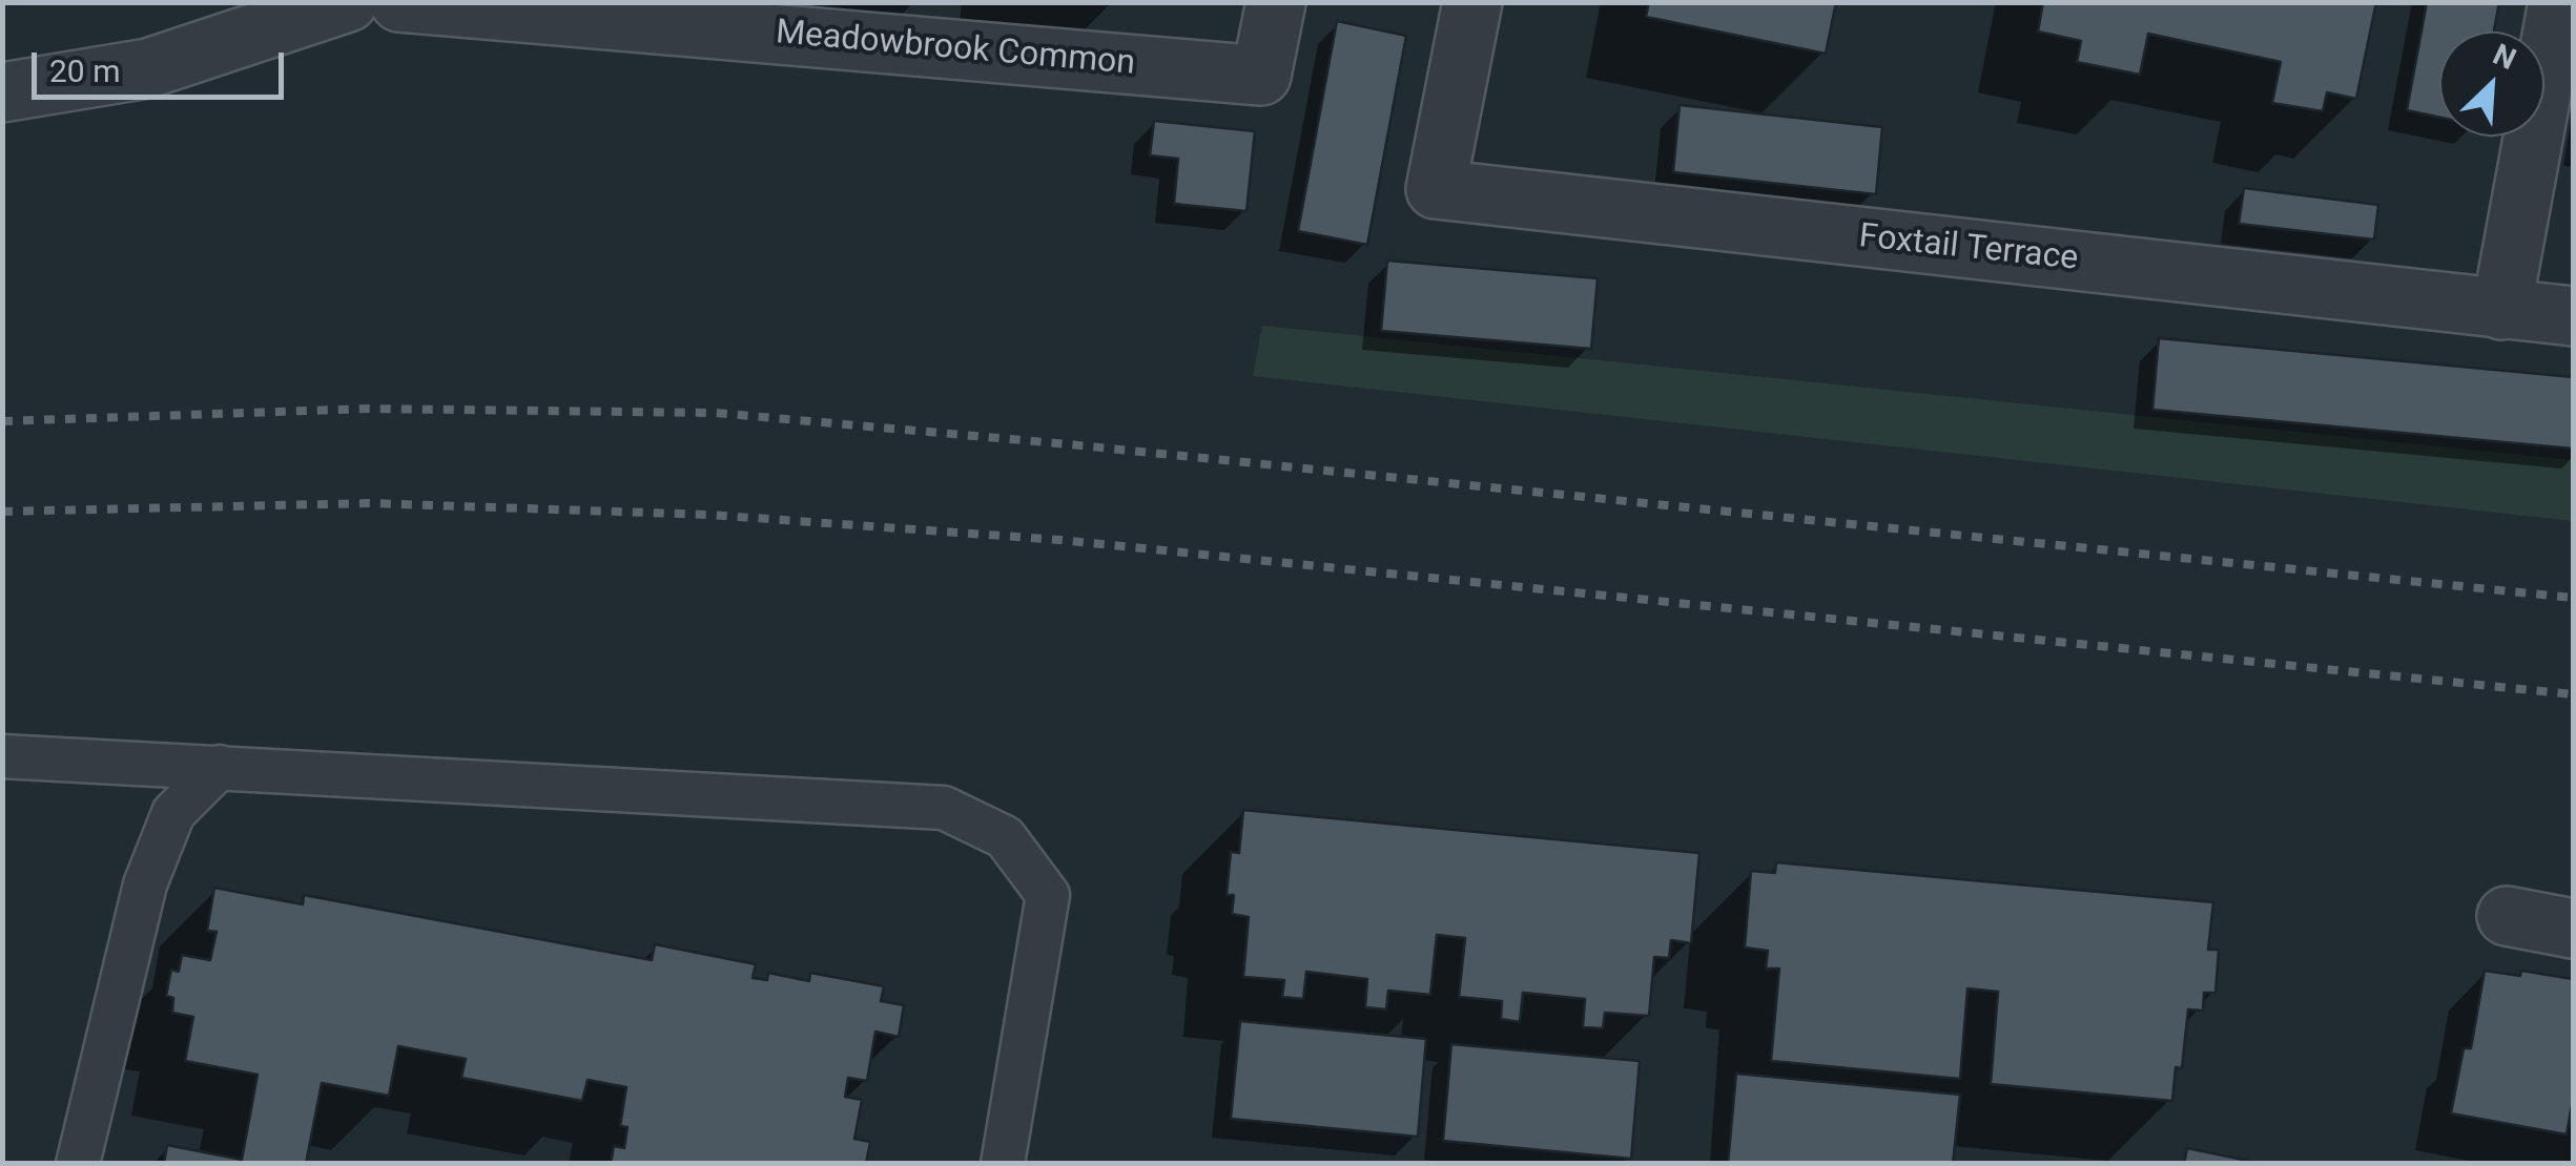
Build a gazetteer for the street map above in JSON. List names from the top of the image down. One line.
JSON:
{"streets":{"street":["Meadowbrook Common","Foxtail Terrace"]},"scale_bar":"20 m","north":"top right"}
